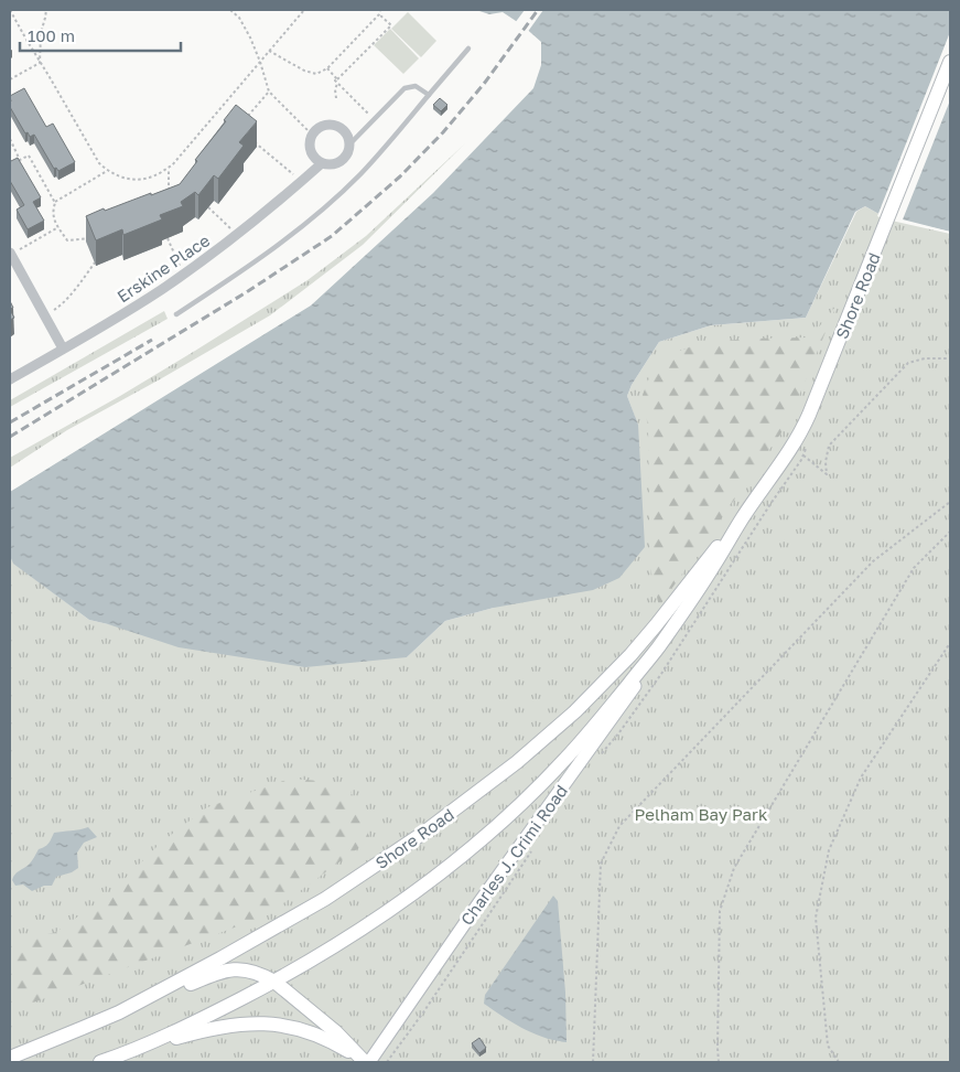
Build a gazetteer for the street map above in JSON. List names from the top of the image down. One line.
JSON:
{"streets":{"main road":["Shore Road","Charles J. Crimi Road"],"street":["Erskine Place"]},"crossings":[["Shore Road","Charles J. Crimi Road"]],"parks":["Pelham Bay Park"],"scale_bar":"100 m"}
